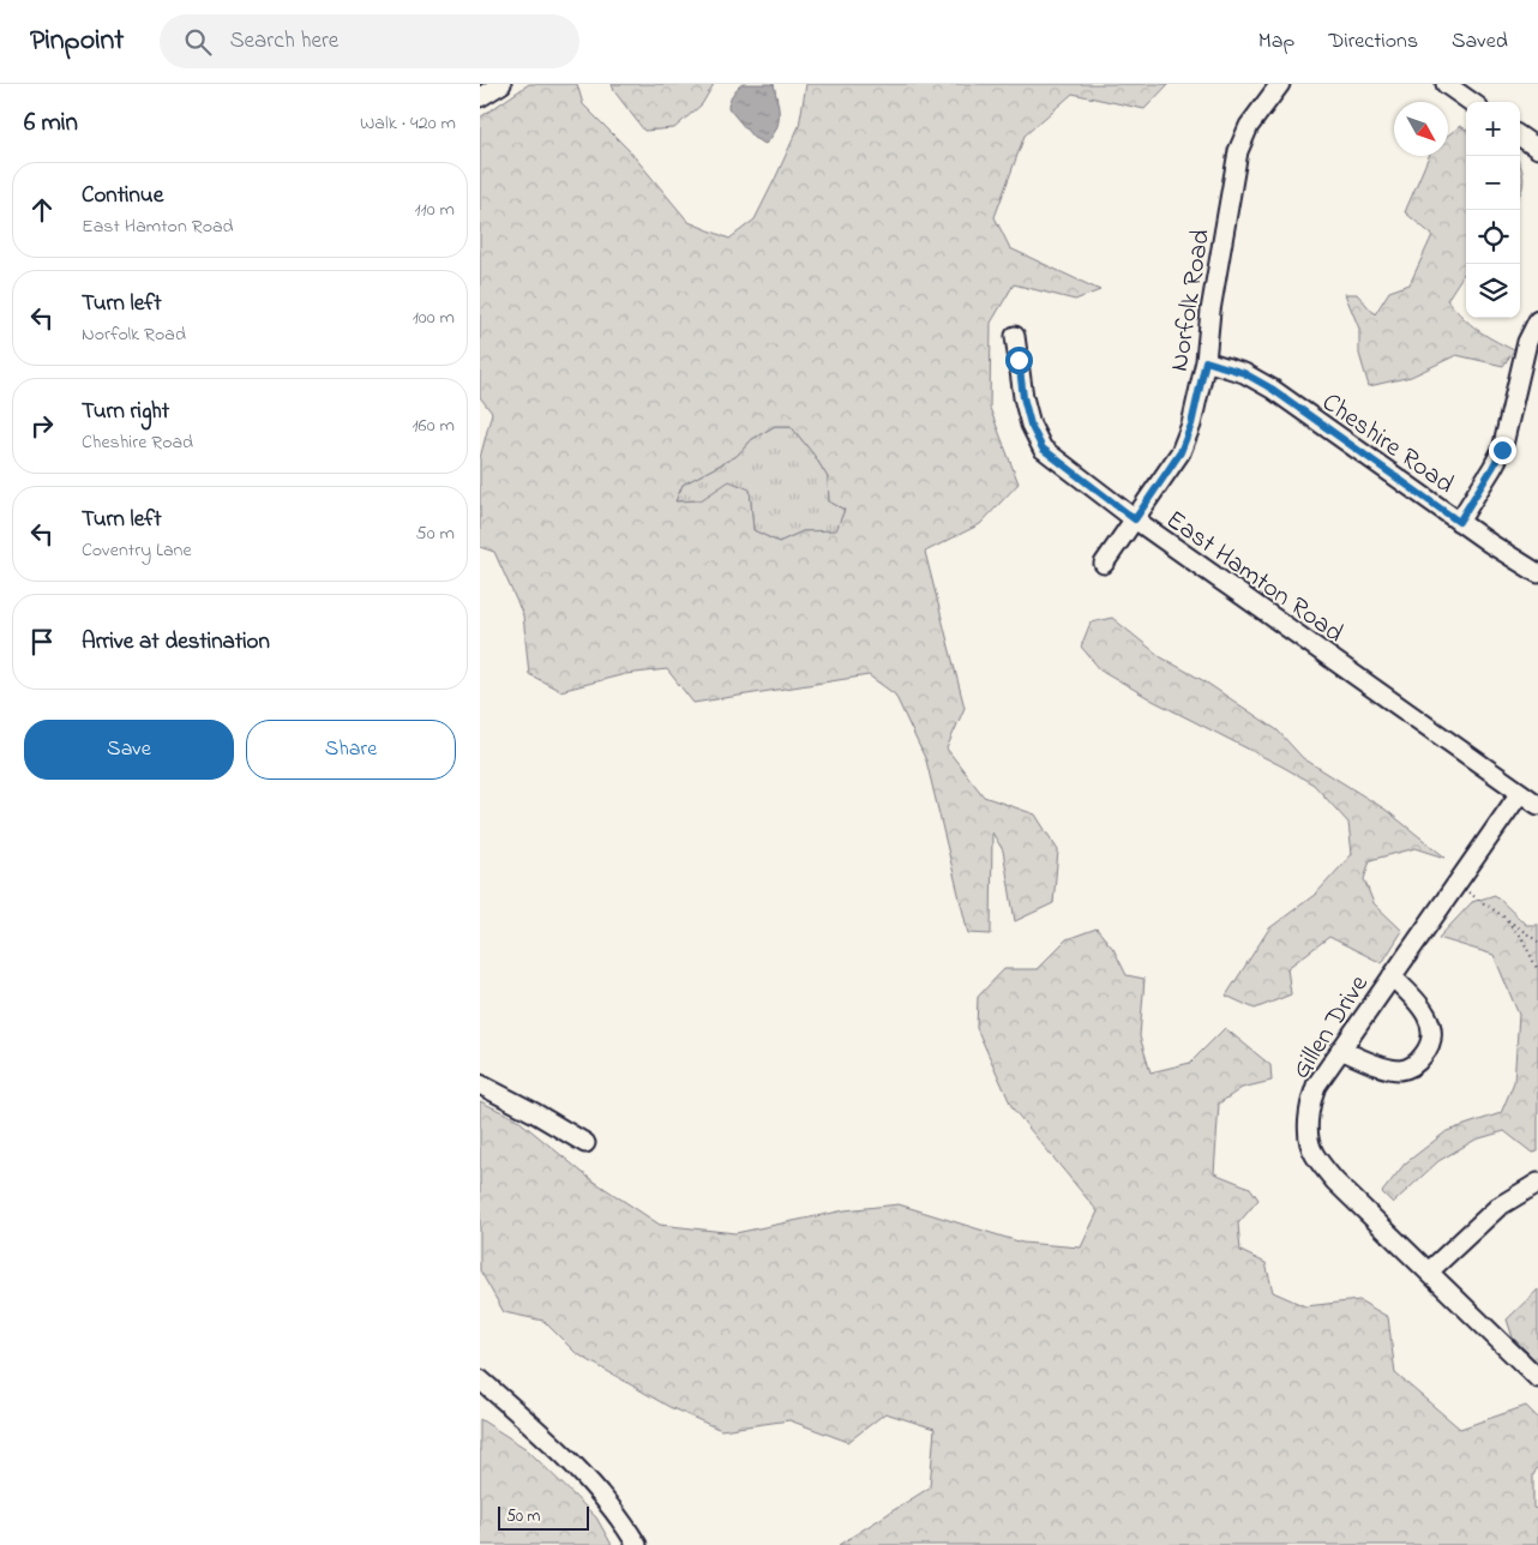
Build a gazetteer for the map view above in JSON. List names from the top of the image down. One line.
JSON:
{"streets":{"street":["Norfolk Road","Cheshire Road","East Hamton Road","Gillen Drive"]},"crossings":[["Norfolk Road","Cheshire Road"],["Norfolk Road","East Hamton Road"],["East Hamton Road","Gillen Drive"]],"scale_bar":"50 m","north":"bottom right","page":{"header":"Pinpoint","search":"Search here","nav":["Map","Directions","Saved"],"heading":["6 min","Walk · 420 m"],"map_buttons":["+","−"],"list":[["Continue","East Hamton Road","110 m"],["Turn left","Norfolk Road","100 m"],["Turn right","Cheshire Road","160 m"],["Turn left","Coventry Lane","50 m"],"Arrive at destination"],"buttons":["Save","Share"],"scale":"50 m"}}
